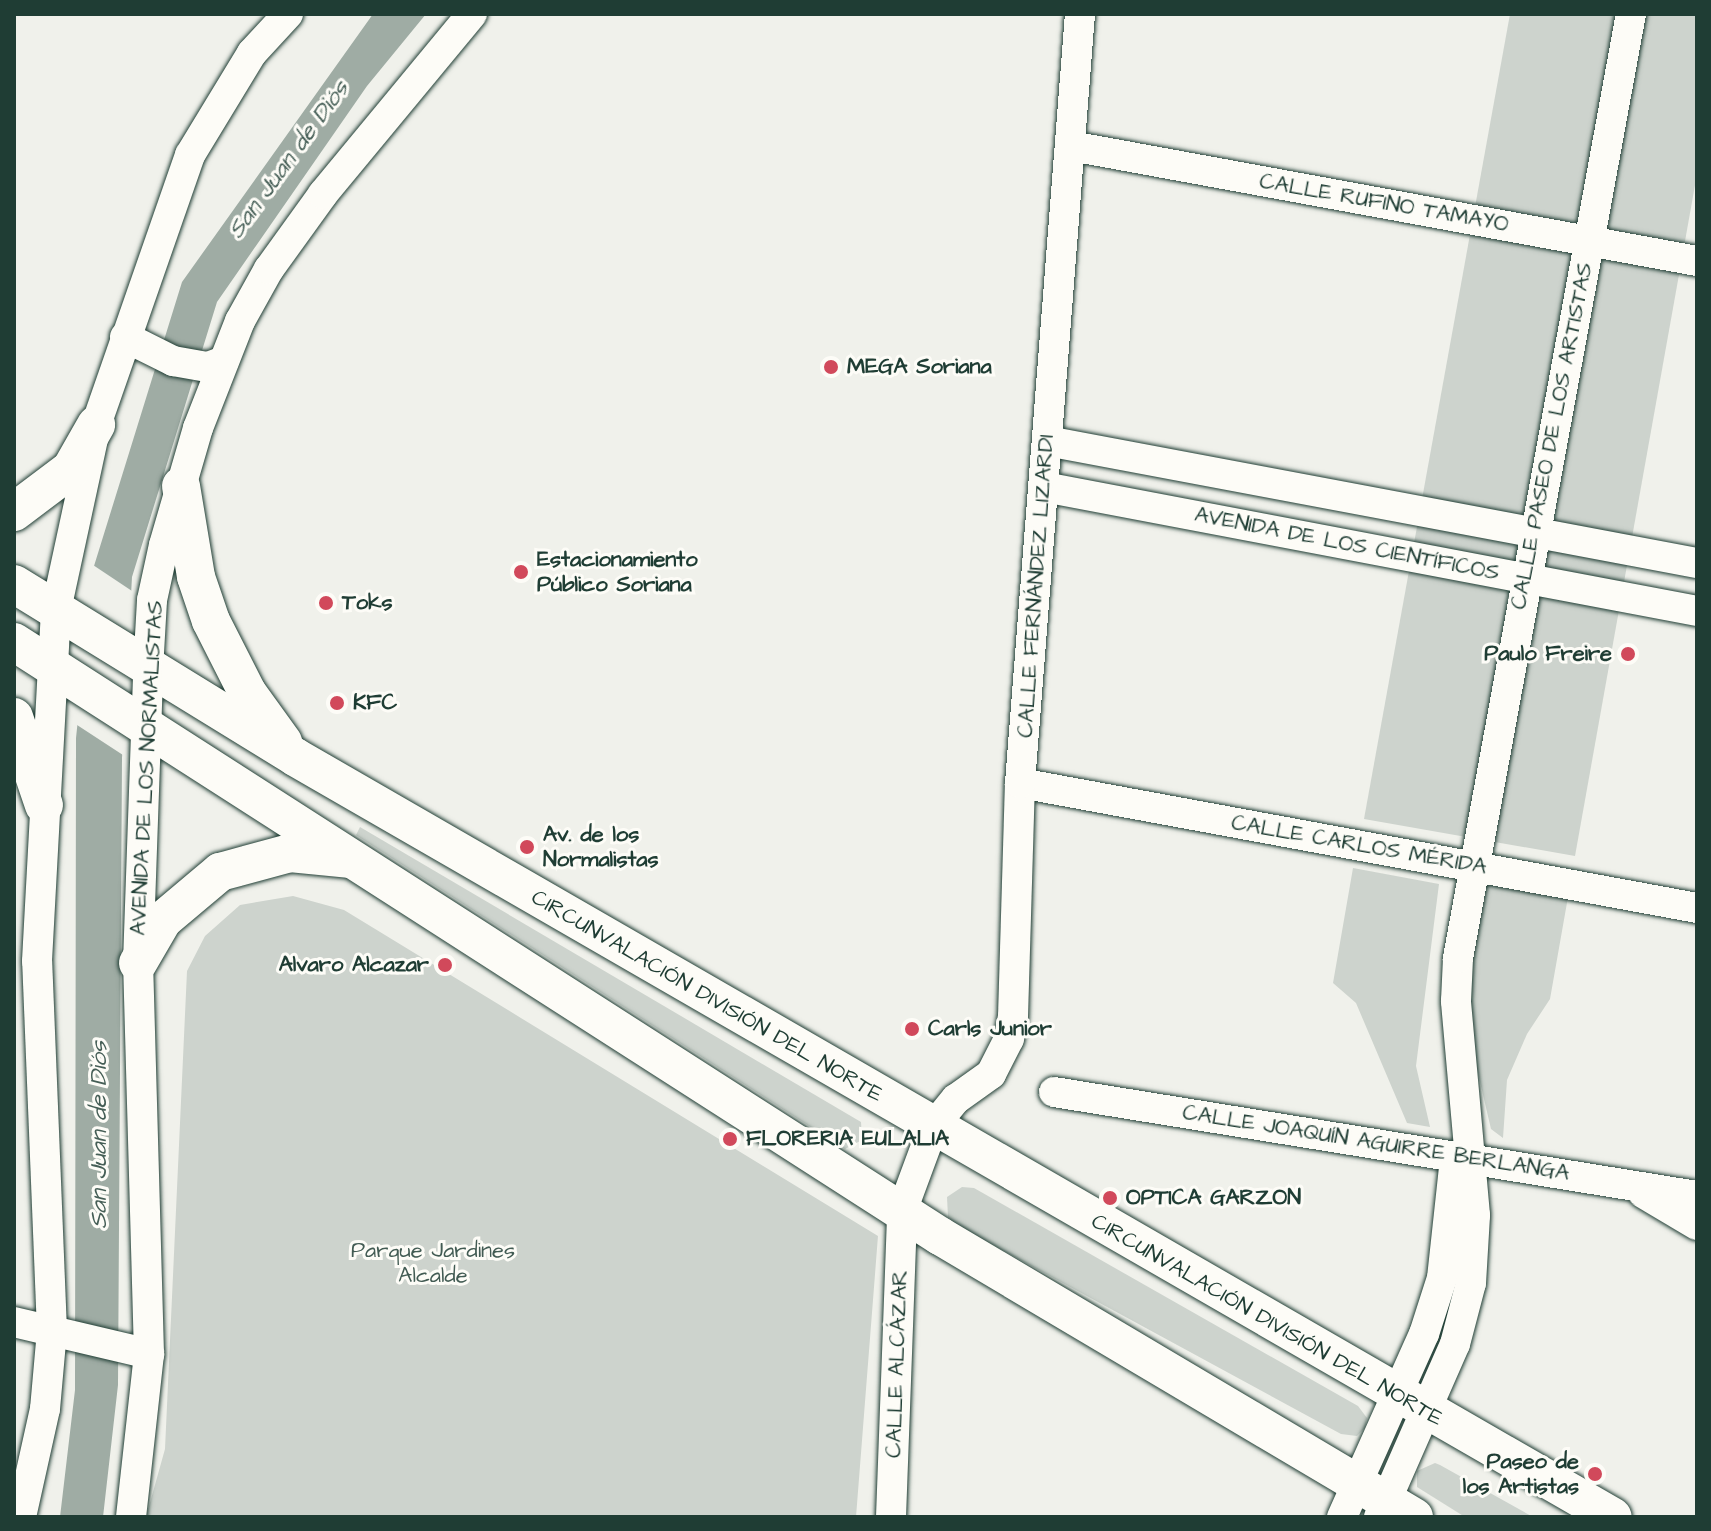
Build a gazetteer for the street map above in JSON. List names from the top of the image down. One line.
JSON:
{"streets":{"main road":["CIRCUNVALACIÓN DIVISIÓN DEL NORTE"],"street":["CALLE RUFINO TAMAYO","CALLE PASEO DE LOS ARTISTAS","AVENIDA DE LOS CIENTÍFICOS","CALLE FERNÁNDEZ LIZARDI","AVENIDA DE LOS NORMALISTAS","CALLE CARLOS MÉRIDA","CALLE JOAQUÍN AGUIRRE BERLANGA","CALLE ALCÁZAR"]},"crossings":[["CALLE RUFINO TAMAYO","CALLE PASEO DE LOS ARTISTAS"],["CALLE RUFINO TAMAYO","CALLE FERNÁNDEZ LIZARDI"],["CALLE PASEO DE LOS ARTISTAS","AVENIDA DE LOS CIENTÍFICOS"],["CALLE PASEO DE LOS ARTISTAS","CALLE CARLOS MÉRIDA"],["CALLE PASEO DE LOS ARTISTAS","CIRCUNVALACIÓN DIVISIÓN DEL NORTE"],["CALLE PASEO DE LOS ARTISTAS","CALLE JOAQUÍN AGUIRRE BERLANGA"],["AVENIDA DE LOS CIENTÍFICOS","CALLE FERNÁNDEZ LIZARDI"],["CALLE FERNÁNDEZ LIZARDI","CALLE CARLOS MÉRIDA"],["CALLE FERNÁNDEZ LIZARDI","CIRCUNVALACIÓN DIVISIÓN DEL NORTE"],["CALLE FERNÁNDEZ LIZARDI","CALLE ALCÁZAR"],["AVENIDA DE LOS NORMALISTAS","CIRCUNVALACIÓN DIVISIÓN DEL NORTE"],["CIRCUNVALACIÓN DIVISIÓN DEL NORTE","CALLE ALCÁZAR"]],"water":["San Juan de Diós"],"parks":["Parque Jardines Alcalde"],"places":["MEGA Soriana","Estacionamiento Público Soriana","Toks","Paulo Freire","KFC","Av. de los Normalistas","Alvaro Alcazar","Carls Junior","FLORERIA EULALIA","OPTICA GARZON","Paseo de los Artistas"]}
